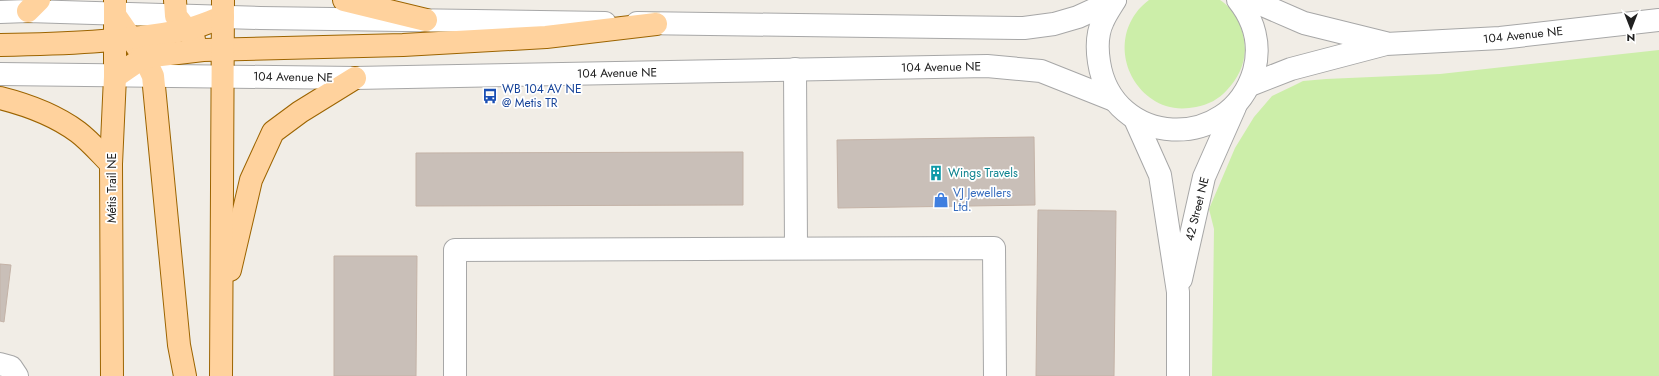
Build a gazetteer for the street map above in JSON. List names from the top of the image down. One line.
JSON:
{"streets":{"main road":["Métis Trail NE"],"street":["104 Avenue NE","42 Street NE"]},"places":{"bus stop":["WB 104 AV NE @ Metis TR"],"building":["Wings Travels"],"shop":["VJ Jewellers Ltd."]},"north":"bottom"}
